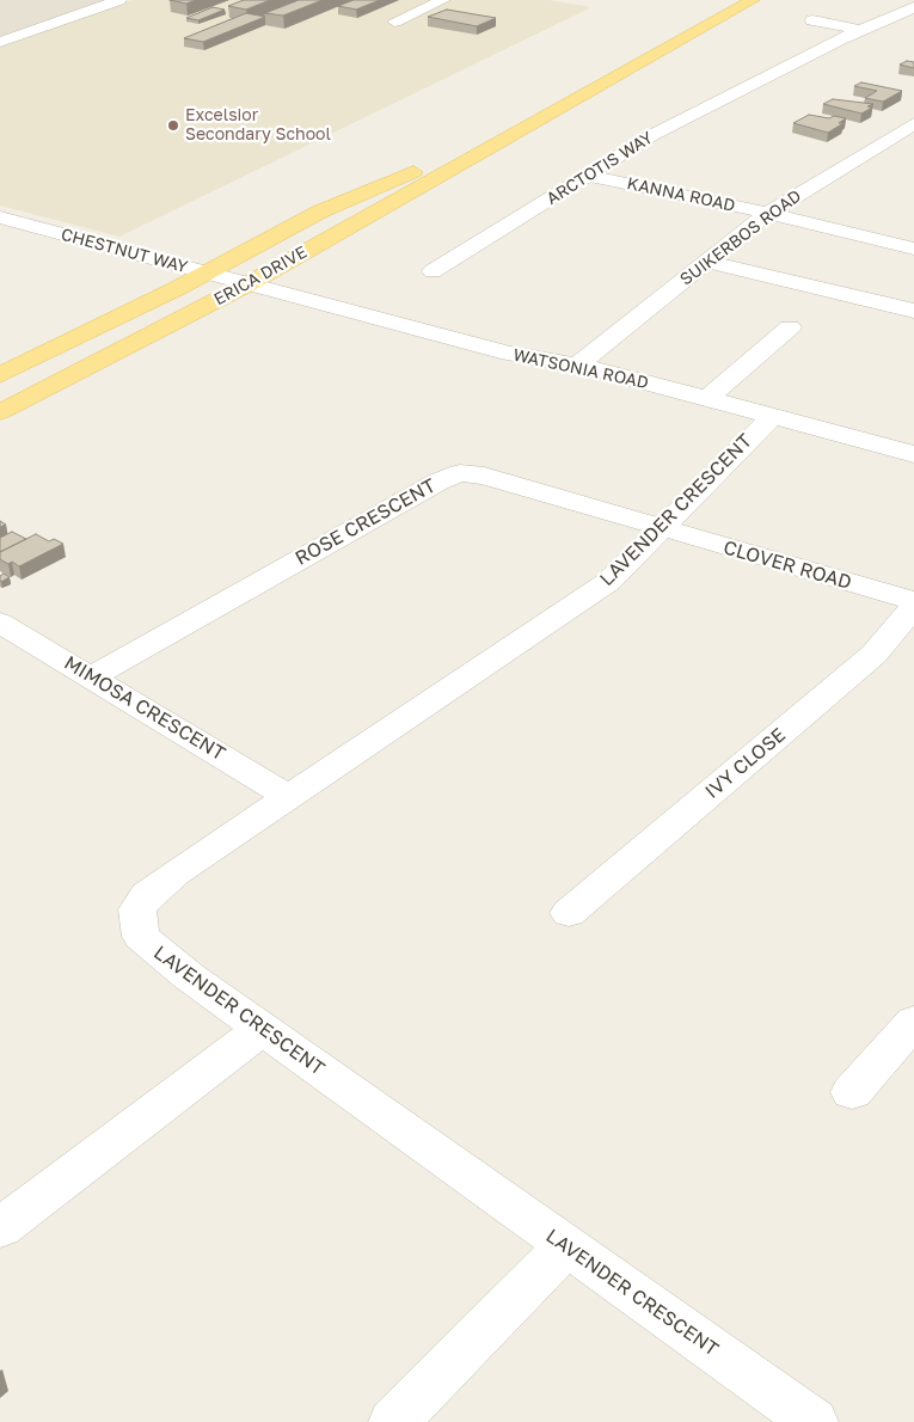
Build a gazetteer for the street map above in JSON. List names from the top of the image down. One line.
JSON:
{"streets":{"main road":["ERICA DRIVE"],"street":["ARCTOTIS WAY","KANNA ROAD","SUIKERBOS ROAD","CHESTNUT WAY","WATSONIA ROAD","LAVENDER CRESCENT","ROSE CRESCENT","CLOVER ROAD","MIMOSA CRESCENT","IVY CLOSE"]},"crossings":[["ARCTOTIS WAY","KANNA ROAD"],["KANNA ROAD","SUIKERBOS ROAD"],["SUIKERBOS ROAD","WATSONIA ROAD"],["CHESTNUT WAY","ERICA DRIVE"],["CHESTNUT WAY","WATSONIA ROAD"],["ERICA DRIVE","WATSONIA ROAD"],["WATSONIA ROAD","LAVENDER CRESCENT"],["LAVENDER CRESCENT","ROSE CRESCENT"],["LAVENDER CRESCENT","CLOVER ROAD"],["LAVENDER CRESCENT","MIMOSA CRESCENT"],["ROSE CRESCENT","CLOVER ROAD"],["ROSE CRESCENT","MIMOSA CRESCENT"]],"places":["Excelsior Secondary School"]}
